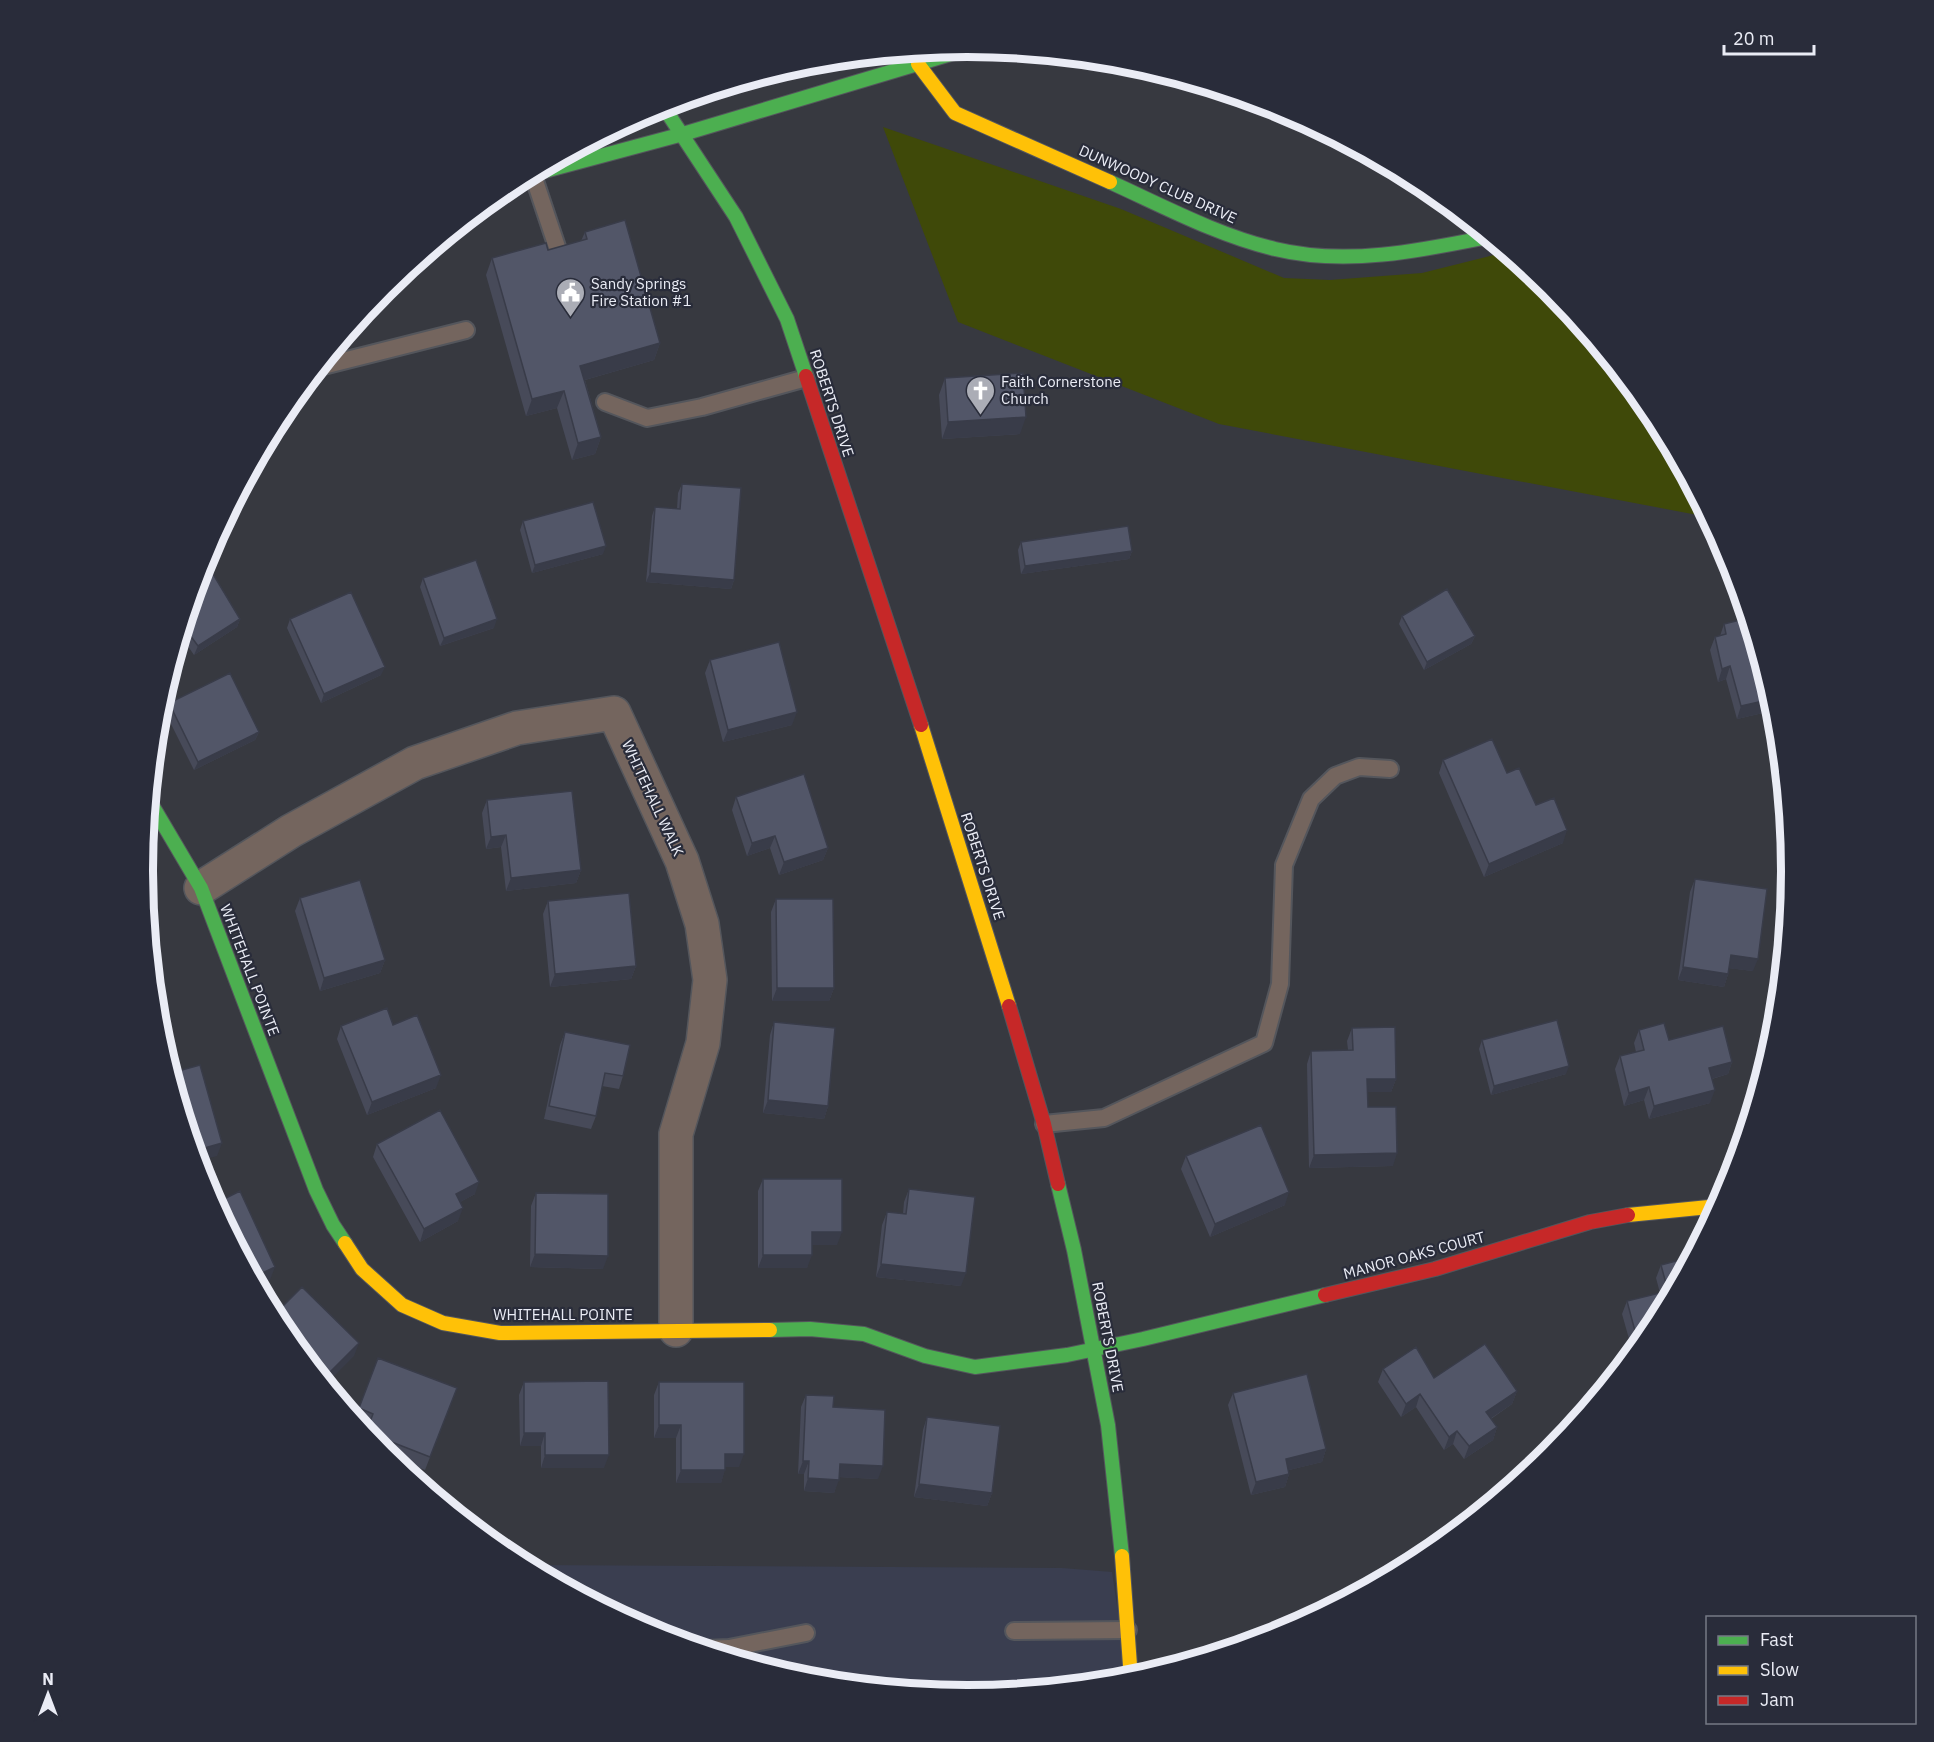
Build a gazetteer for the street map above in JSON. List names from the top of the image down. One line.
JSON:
{"streets":{"street":["DUNWOODY CLUB DRIVE","ROBERTS DRIVE","WHITEHALL WALK","WHITEHALL POINTE","MANOR OAKS COURT"]},"crossings":[["ROBERTS DRIVE","WHITEHALL POINTE"],["WHITEHALL WALK","WHITEHALL POINTE"],["WHITEHALL POINTE","MANOR OAKS COURT"]],"places":{"public building":["Sandy Springs Fire Station #1"],"church":["Faith Cornerstone Church"]},"legend":["Fast","Slow","Jam"],"scale_bar":"20 m","north":"top"}
